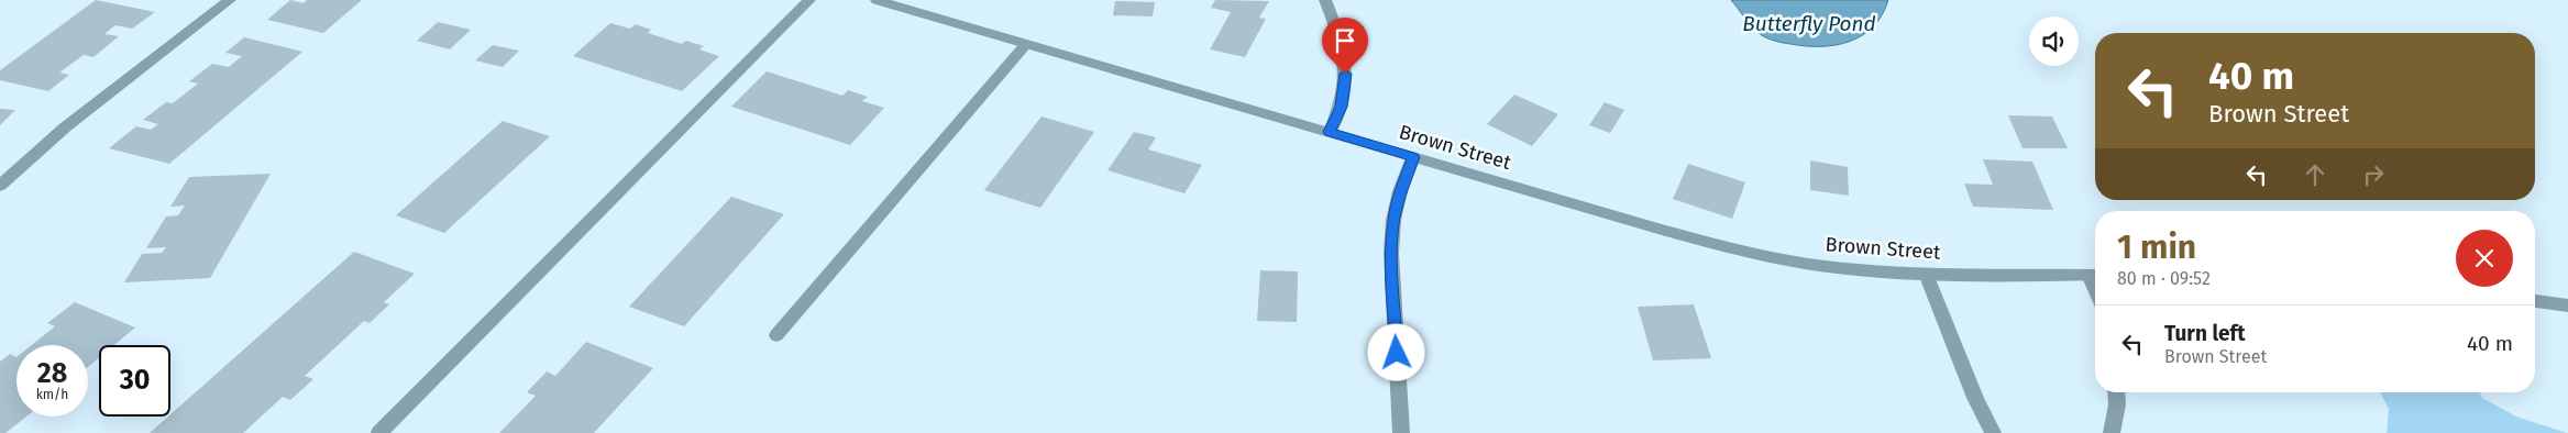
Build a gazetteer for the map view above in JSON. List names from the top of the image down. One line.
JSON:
{"streets":{"street":["Brown Street"]},"water":["Butterfly Pond"],"page":{"turn":["40 m","Brown Street"],"heading":["1 min","80 m · 09:52"],"list":[{"name":"Turn left","note":"Brown Street","value":"40 m"}],"speed":"28 km/h","limit":"30"}}
